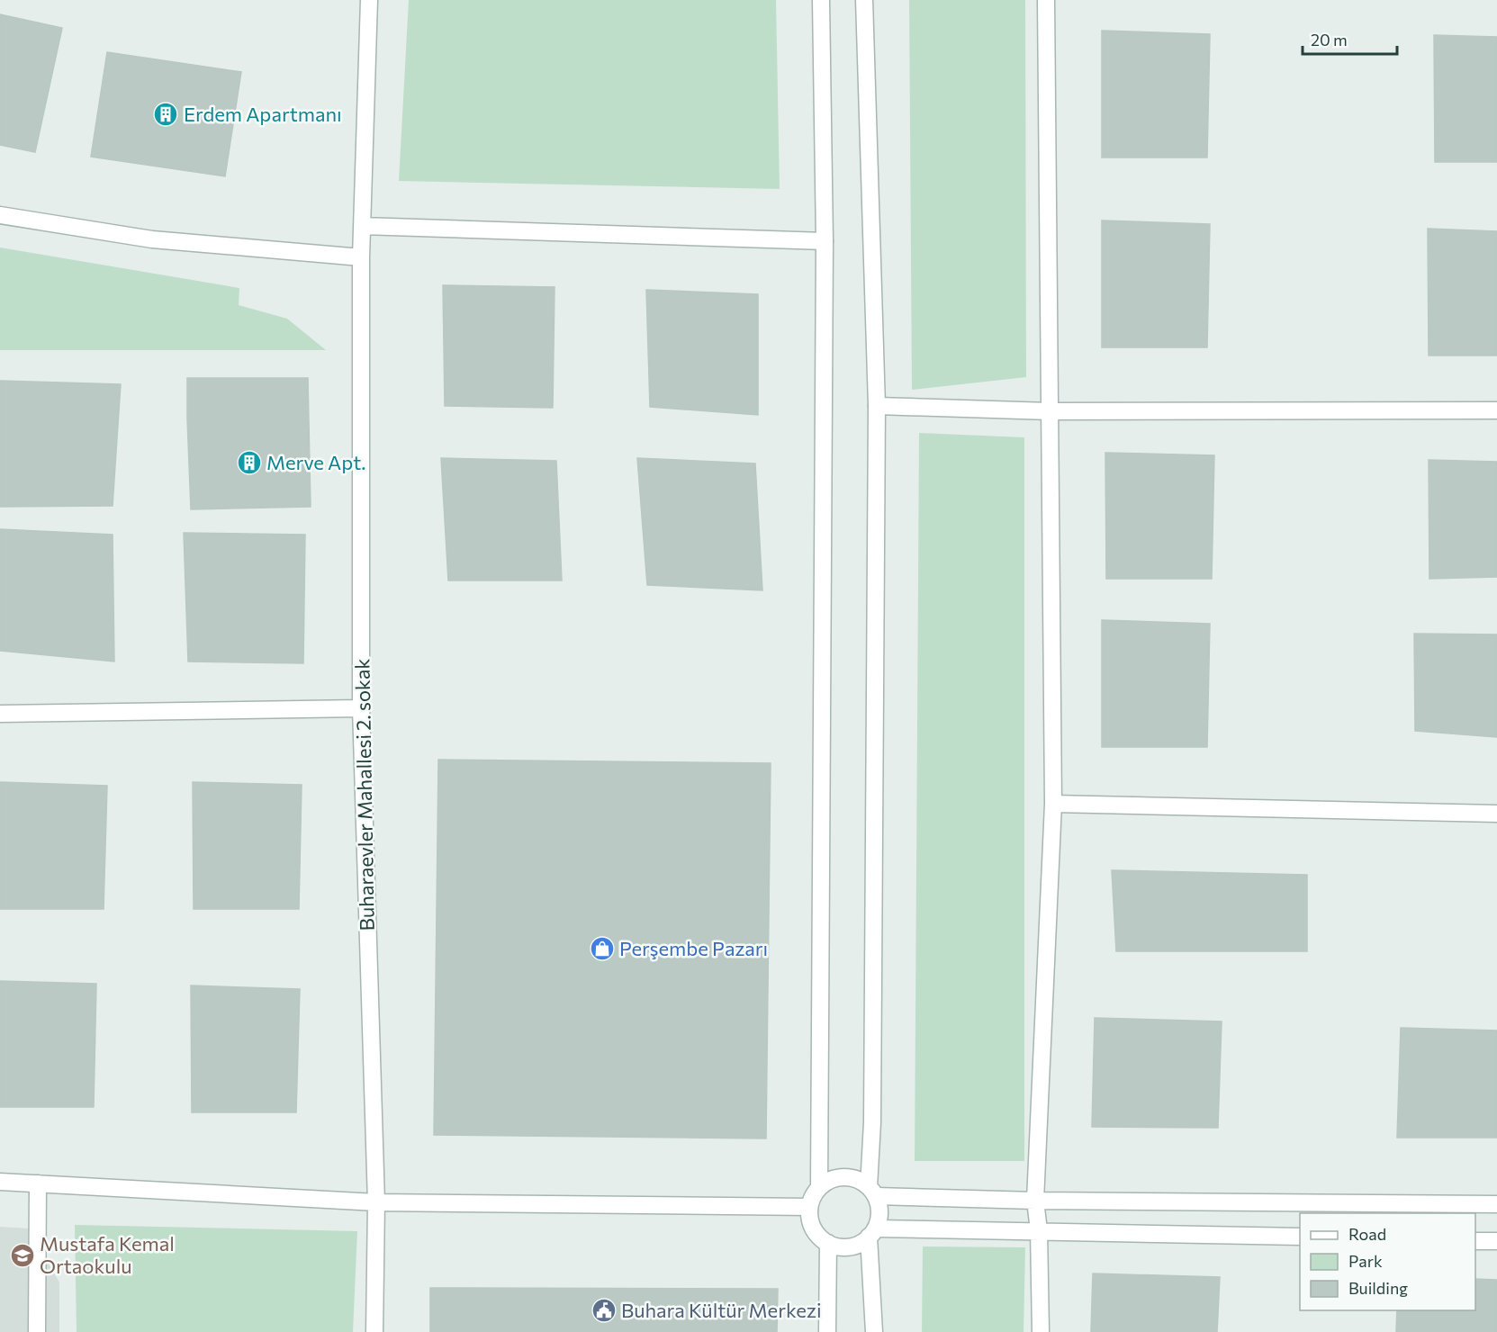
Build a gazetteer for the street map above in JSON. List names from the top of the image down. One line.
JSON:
{"streets":{"street":["Buharaevler Mahallesi 2. sokak"]},"places":{"building":["Erdem Apartmanı","Merve Apt."],"shop":["Perşembe Pazarı"],"school or university":["Mustafa Kemal Ortaokulu"],"public building":["Buhara Kültür Merkezi"]},"legend":["Road","Park","Building"],"scale_bar":"20 m"}
